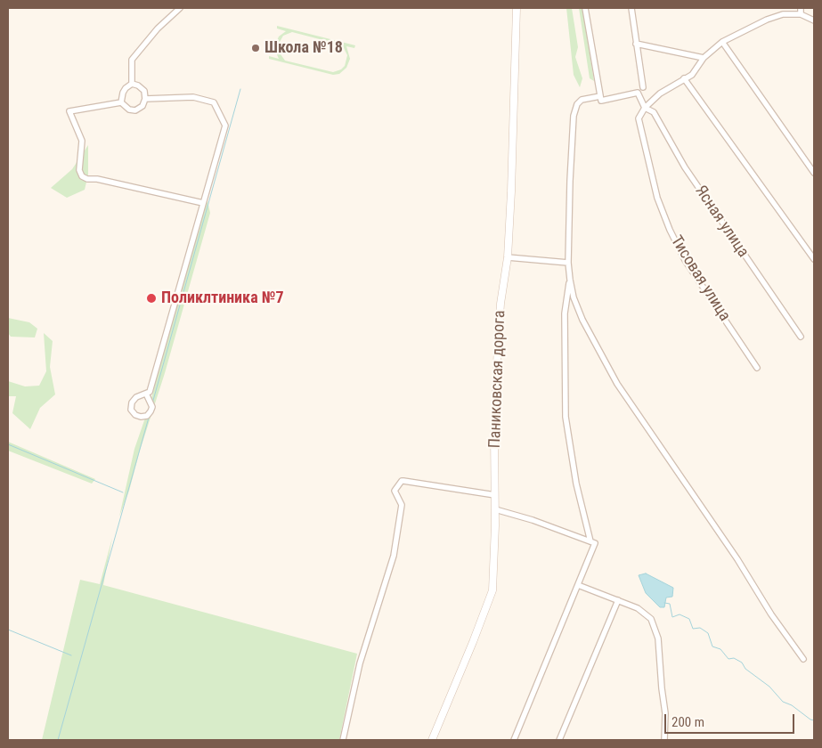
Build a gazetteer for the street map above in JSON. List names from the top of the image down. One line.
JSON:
{"streets":{"street":["Ясная улица","Тисовая улица","Паниковская дорога"]},"crossings":[["Ясная улица","Тисовая улица"]],"places":["Школа №18","Поликлтиника №7"],"scale_bar":"200 m"}
